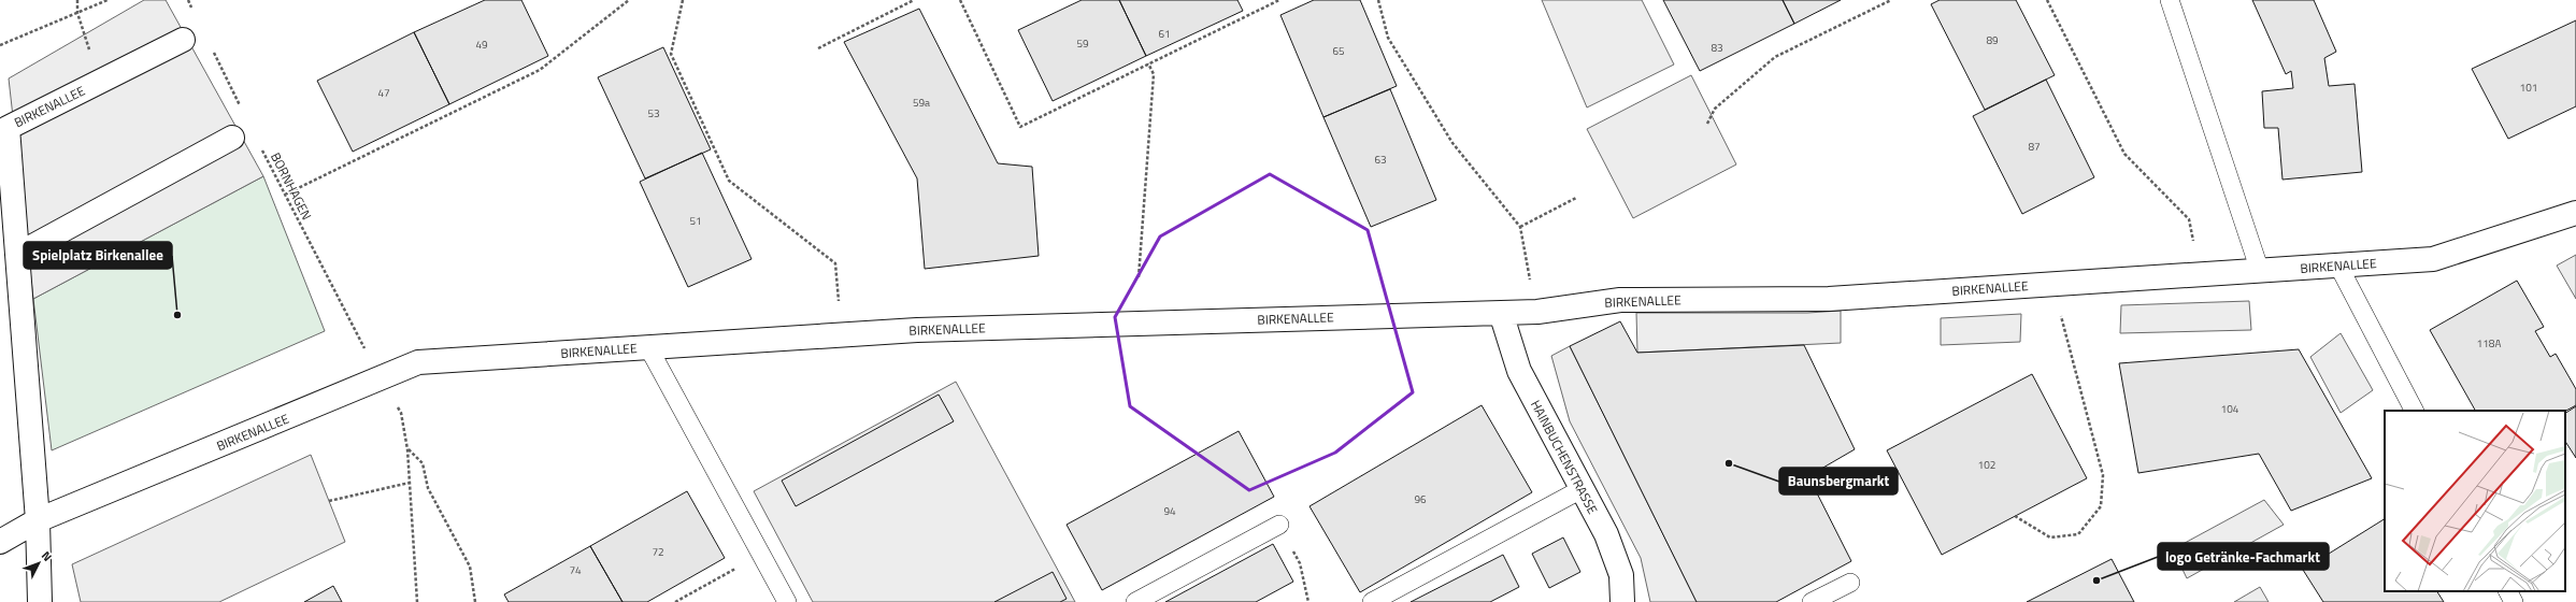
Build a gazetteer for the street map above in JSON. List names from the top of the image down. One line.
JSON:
{"streets":{"street":["BIRKENALLEE","HAINBUCHENSTRASSE"],"path":["BORNHAGEN"]},"crossings":[["BIRKENALLEE","BORNHAGEN"],["BIRKENALLEE","HAINBUCHENSTRASSE"]],"places":["Spielplatz Birkenallee","Baunsbergmarkt","logo Getränke-Fachmarkt"],"house_numbers":["61","89","59","49","83","65","101","47","59a","53","87","63","51","118A","104","102","96","94","72","74"],"north":"top right"}
